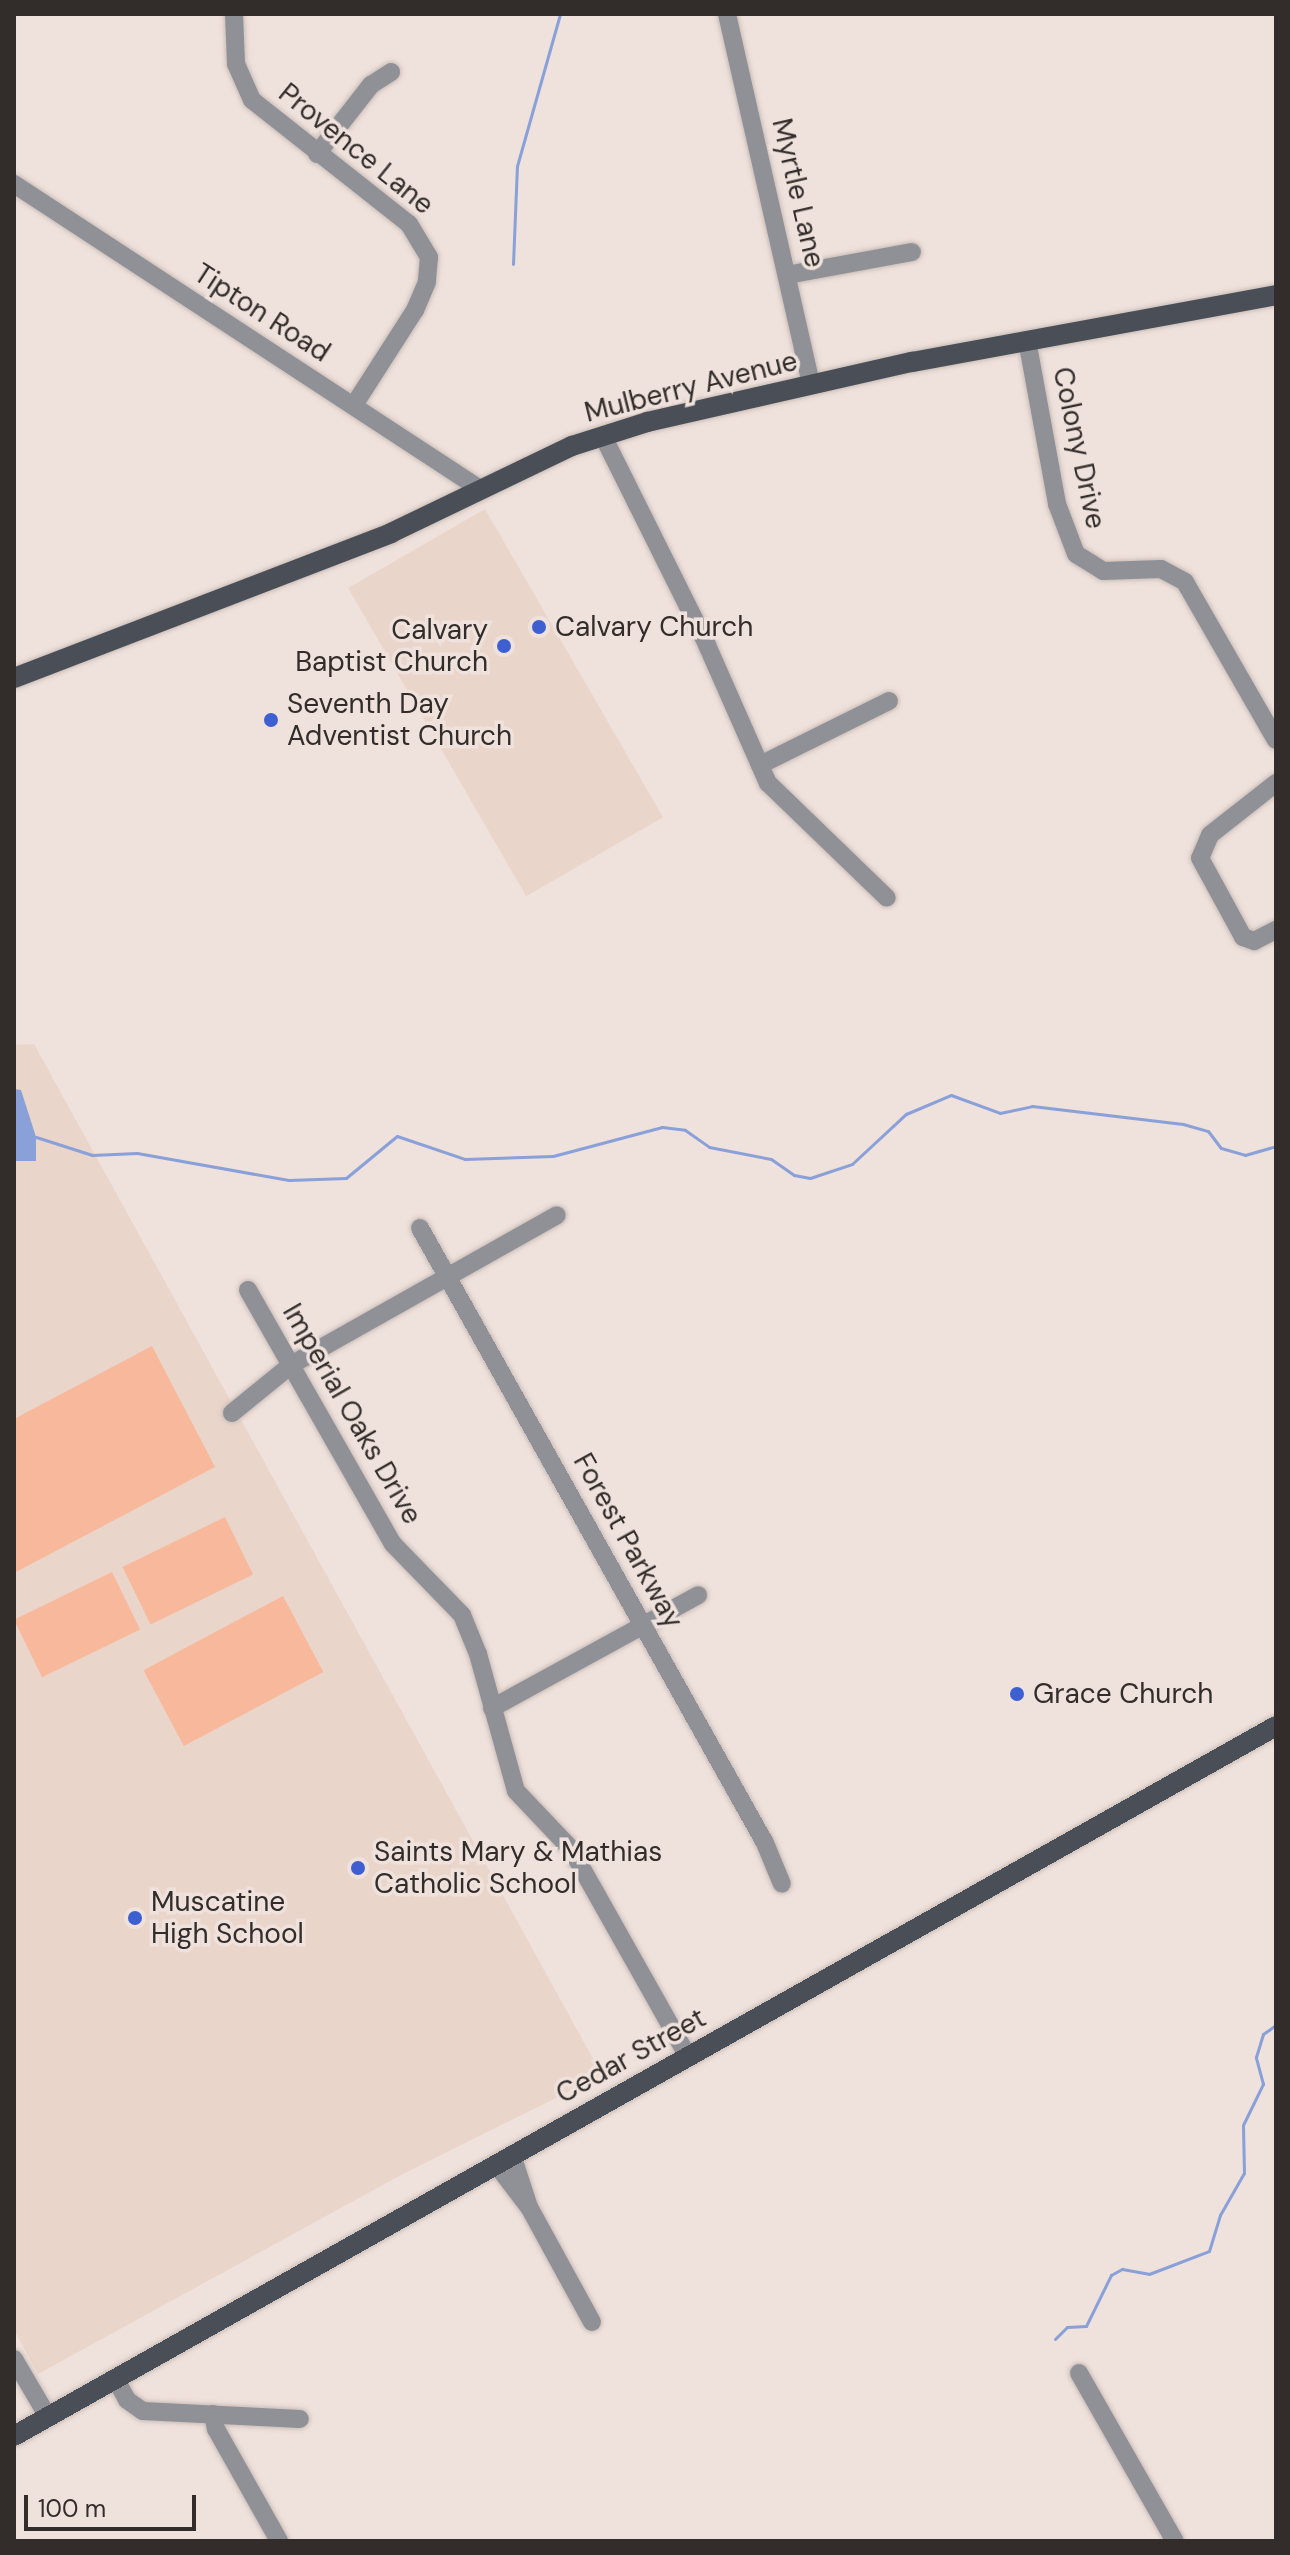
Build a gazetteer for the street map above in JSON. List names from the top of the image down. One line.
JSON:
{"streets":{"main road":["Mulberry Avenue","Cedar Street"],"street":["Provence Lane","Myrtle Lane","Tipton Road","Colony Drive","Imperial Oaks Drive","Forest Parkway"]},"crossings":[["Provence Lane","Tipton Road"],["Myrtle Lane","Mulberry Avenue"],["Tipton Road","Mulberry Avenue"],["Mulberry Avenue","Colony Drive"],["Imperial Oaks Drive","Cedar Street"]],"places":["Calvary Church","Calvary Baptist Church","Seventh Day Adventist Church","Grace Church","Saints Mary & Mathias Catholic School","Muscatine High School"],"scale_bar":"100 m"}
